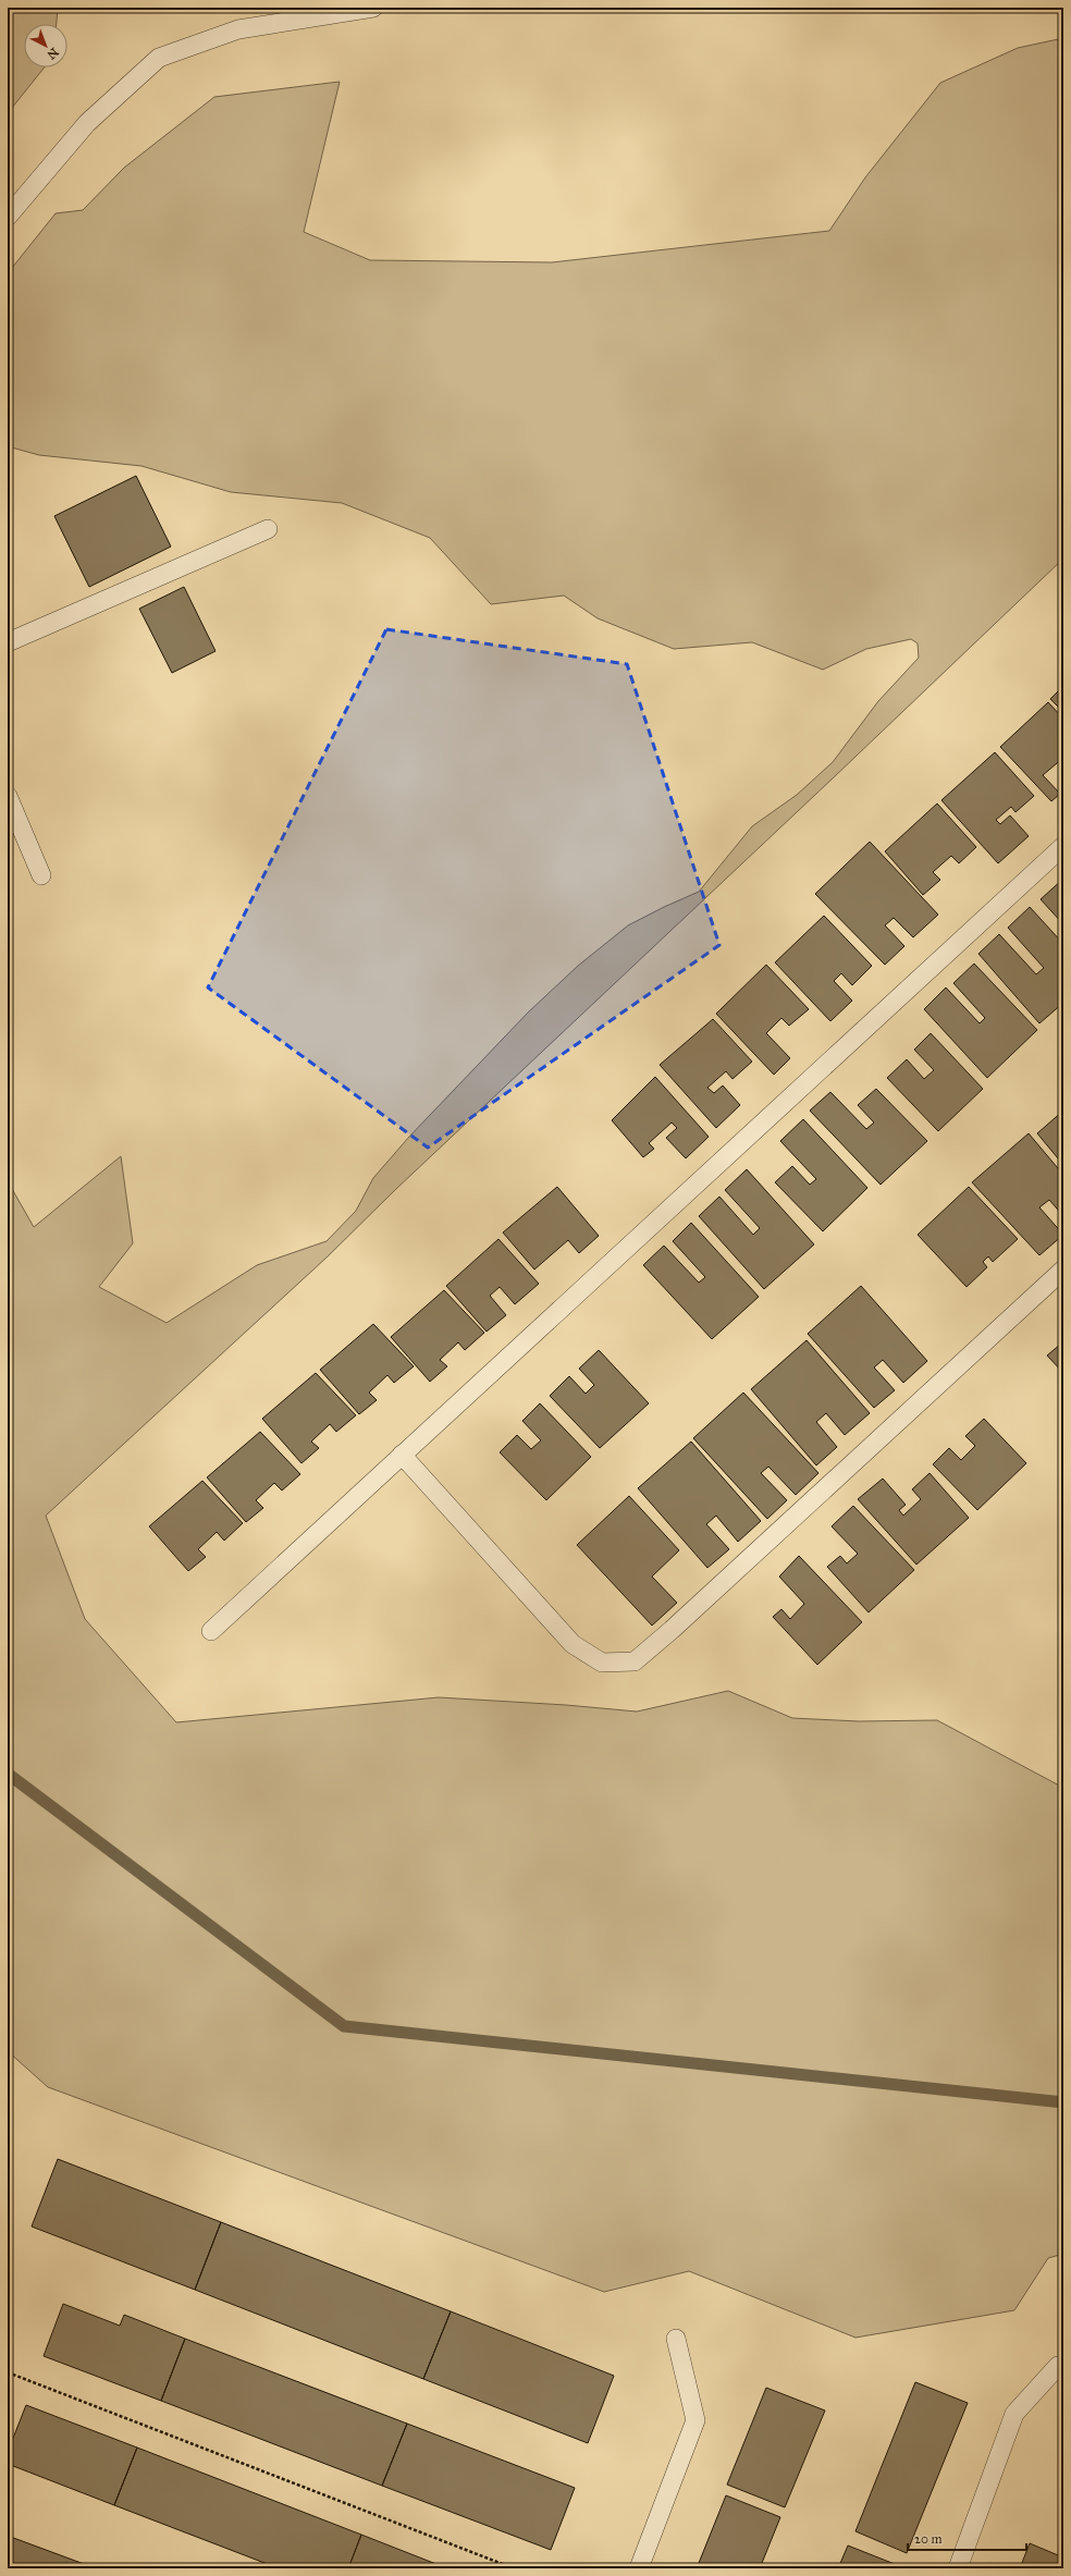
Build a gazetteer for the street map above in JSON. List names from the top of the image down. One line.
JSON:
{"scale_bar":"20 m","north":"bottom right"}
